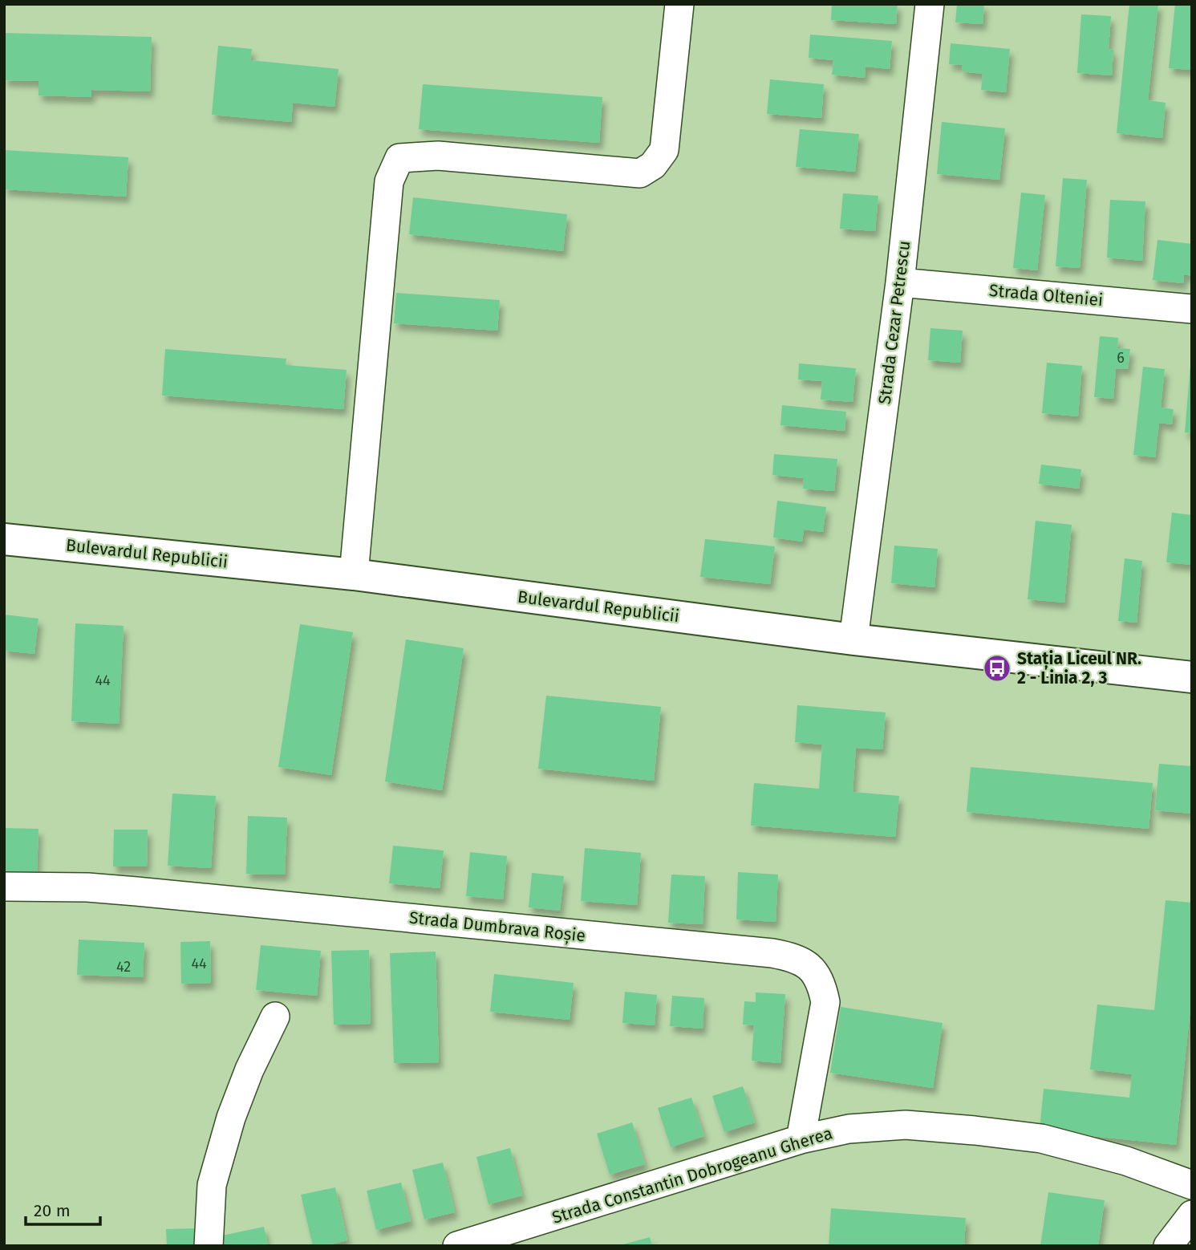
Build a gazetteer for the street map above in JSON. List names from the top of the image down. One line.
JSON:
{"streets":{"main road":["Bulevardul Republicii"],"street":["Strada Olteniei","Strada Cezar Petrescu","Strada Dumbrava Roșie","Strada Constantin Dobrogeanu Gherea"]},"crossings":[["Strada Olteniei","Strada Cezar Petrescu"],["Strada Cezar Petrescu","Bulevardul Republicii"],["Strada Dumbrava Roșie","Strada Constantin Dobrogeanu Gherea"]],"places":{"bus stop":["Stația Liceul NR. 2 - Linia 2, 3"]},"house_numbers":["6","44","44","42"],"scale_bar":"20 m"}
